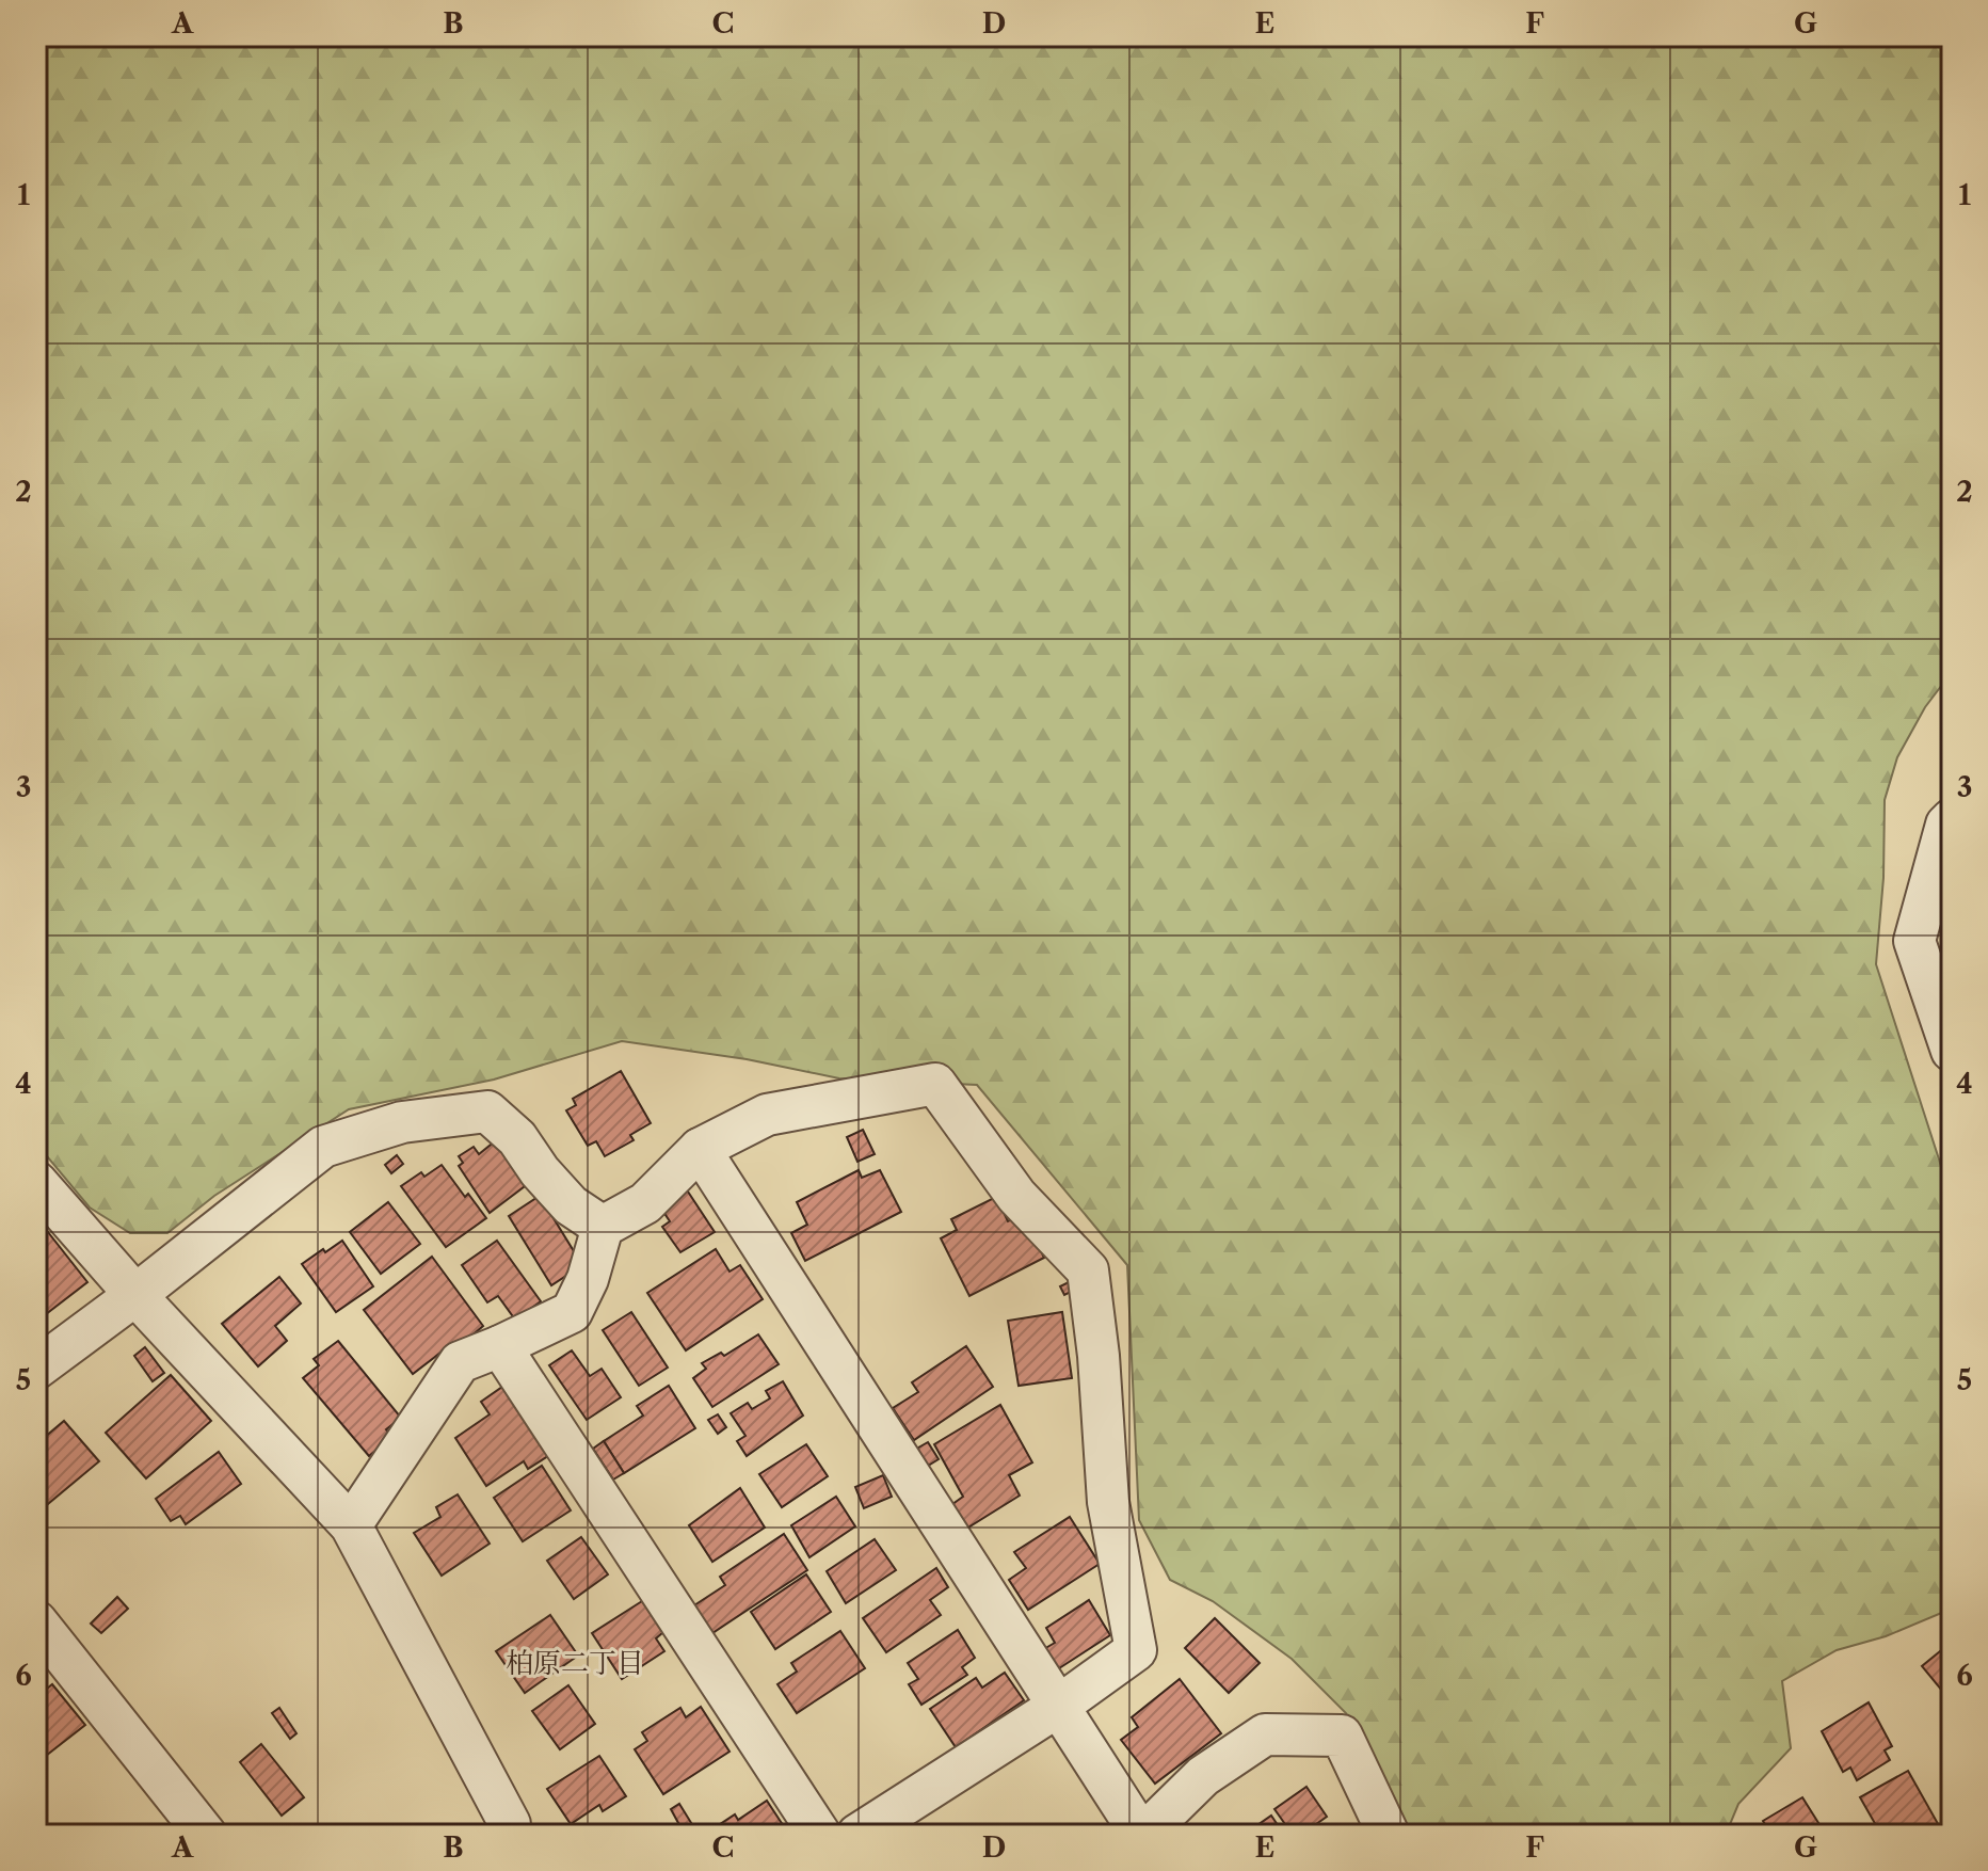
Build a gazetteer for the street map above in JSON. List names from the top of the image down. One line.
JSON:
{"districts":["柏原二丁目"],"grid":{"columns":["A","B","C","D","E","F","G"],"rows":["1","2","3","4","5","6"]}}
